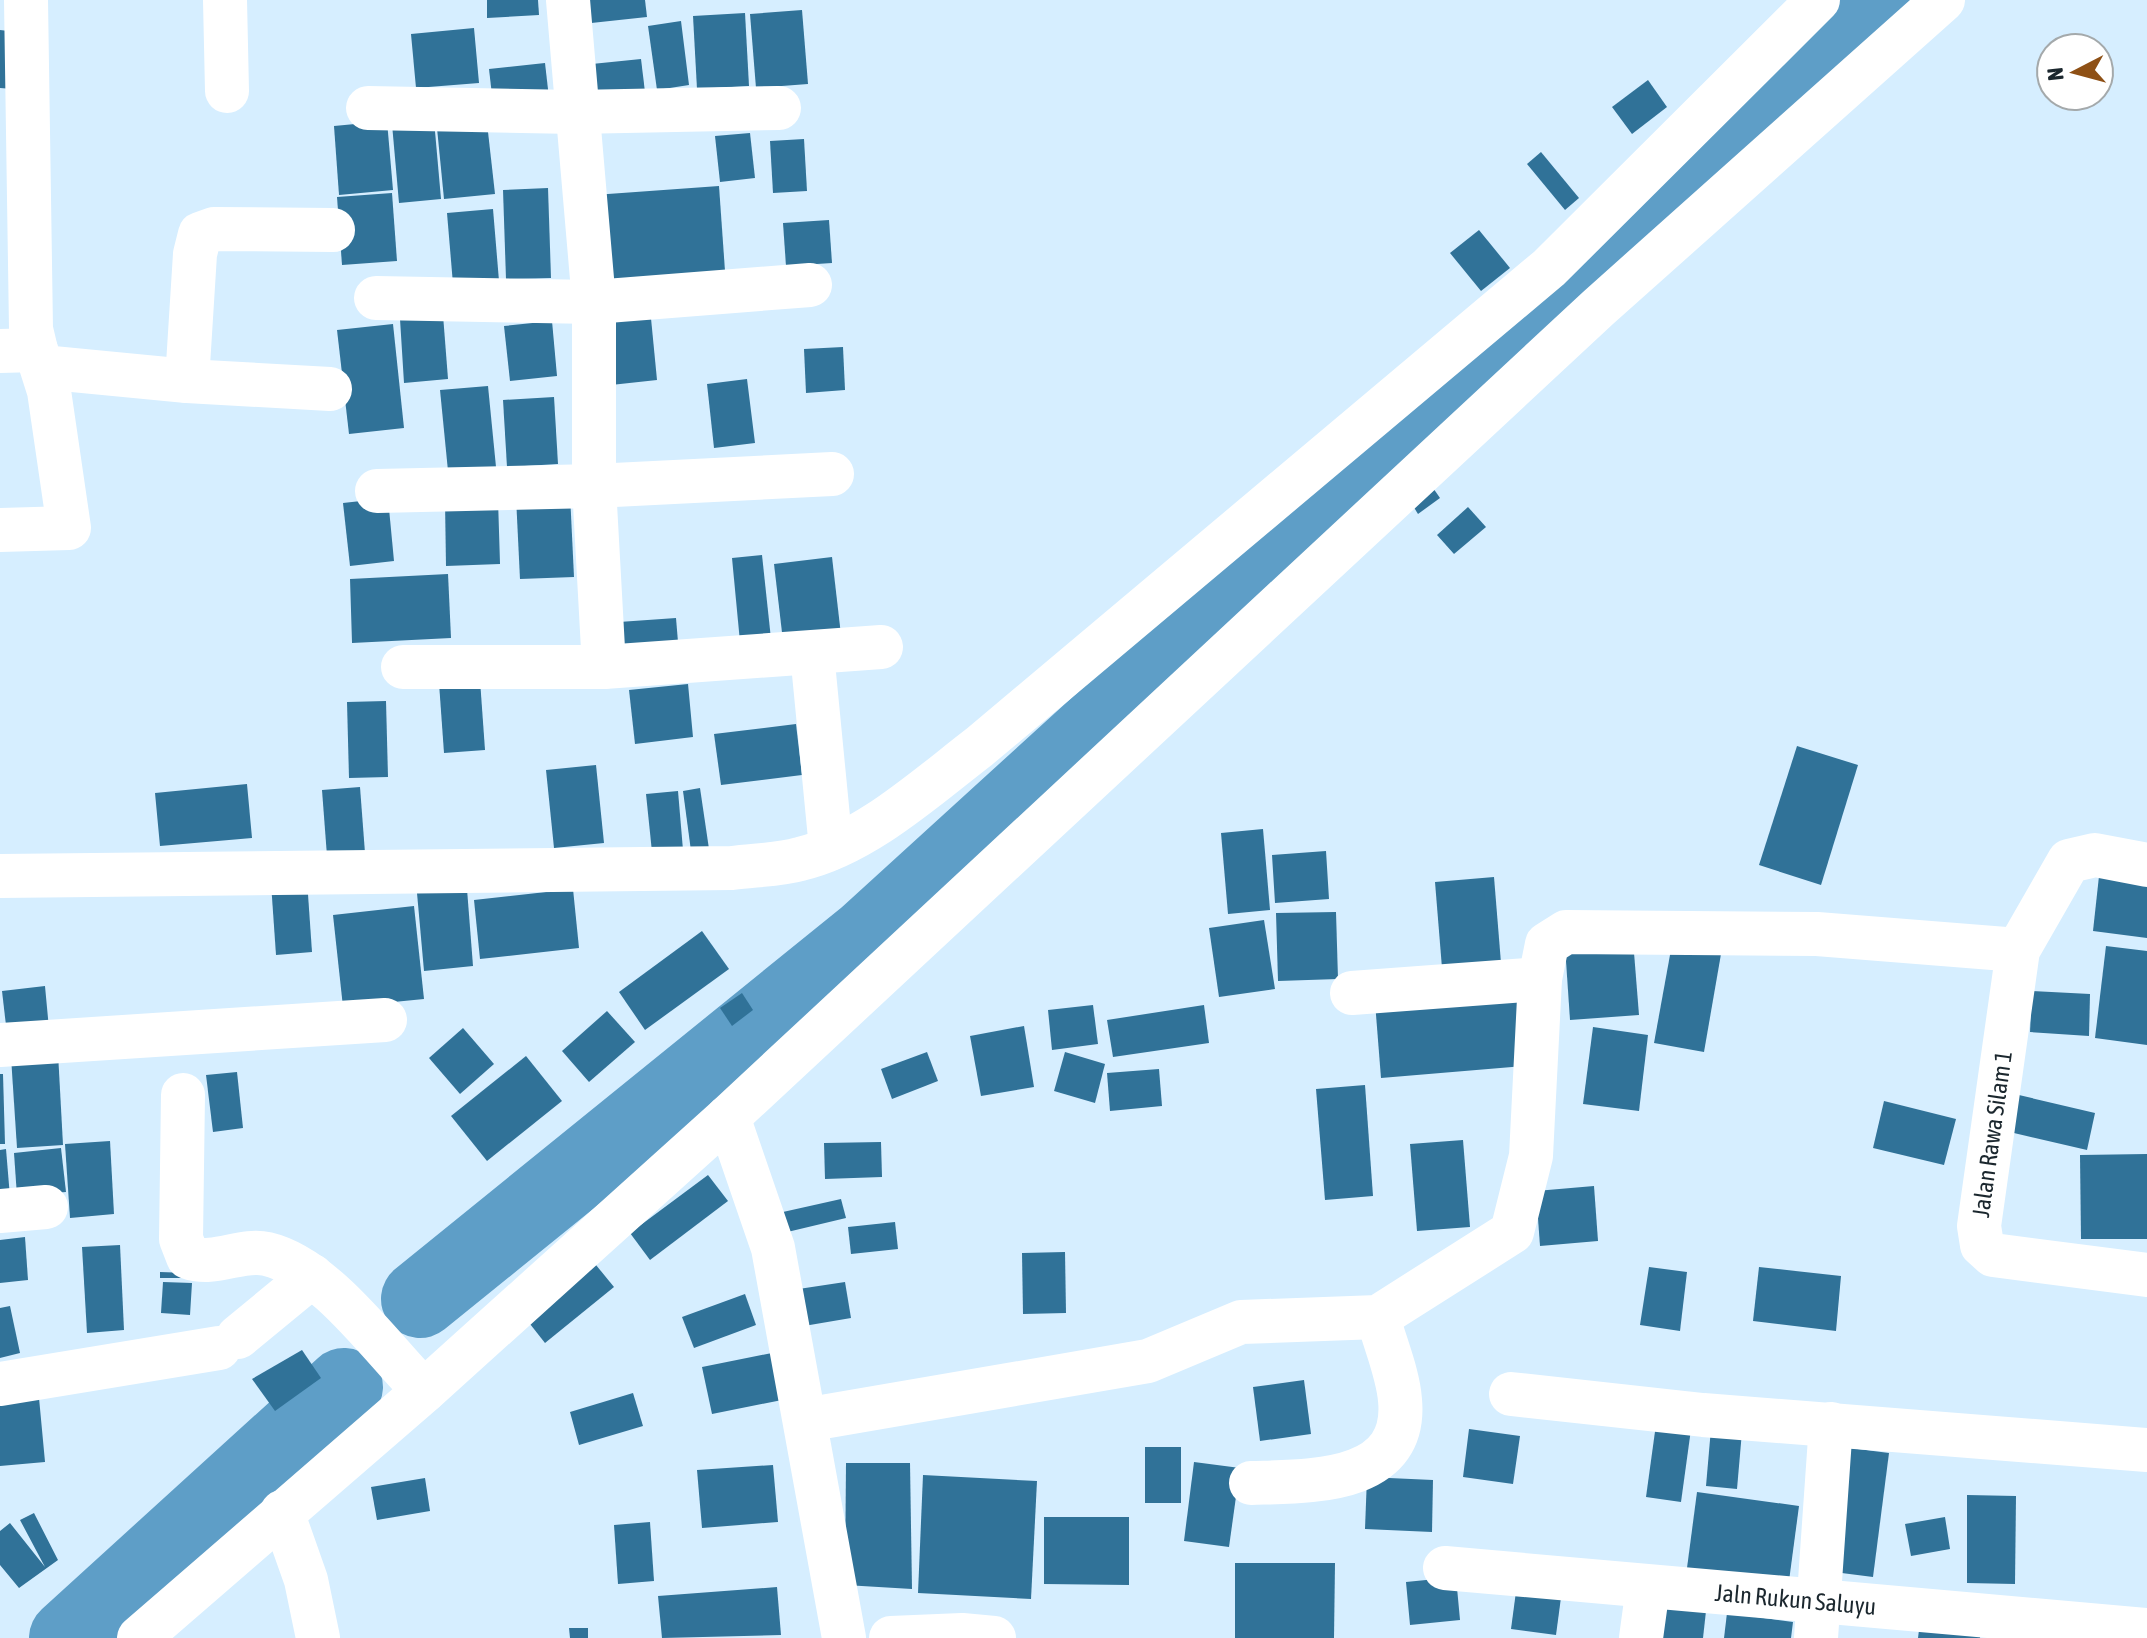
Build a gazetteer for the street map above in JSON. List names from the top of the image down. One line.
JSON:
{"streets":{"street":["Jalan Rawa Silam 1","Jaln Rukun Saluyu"]},"north":"left"}
